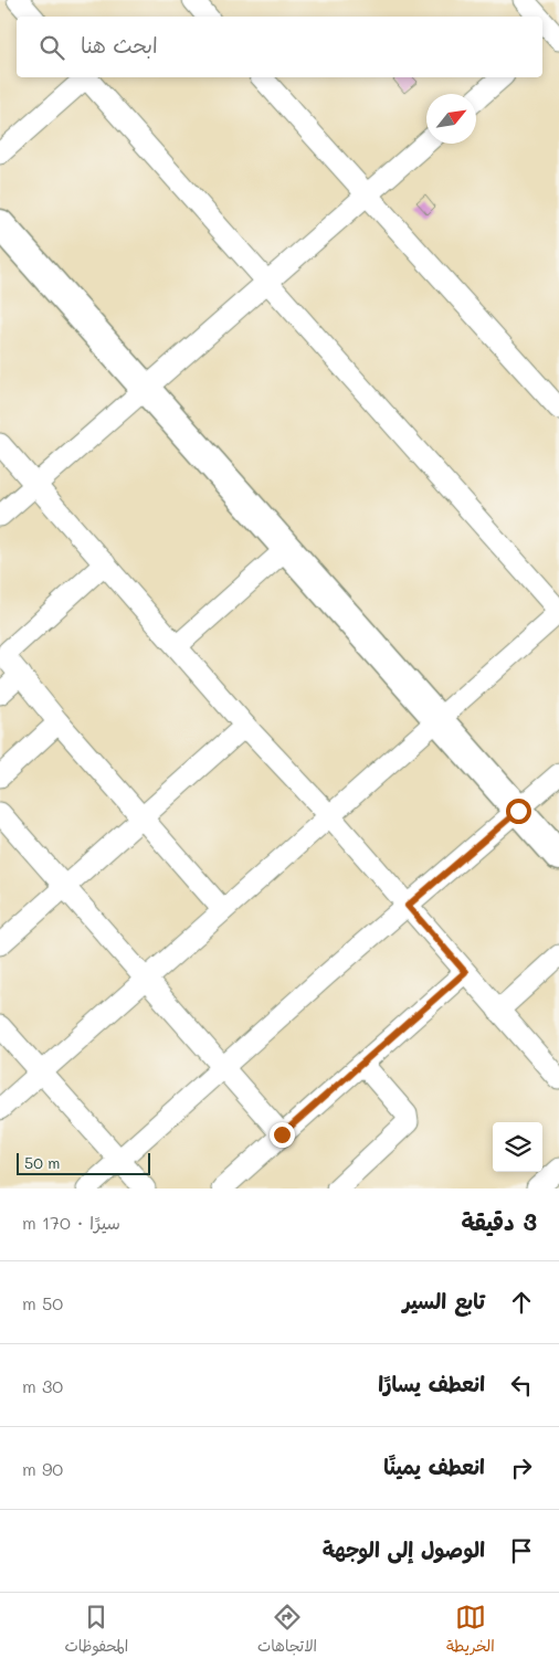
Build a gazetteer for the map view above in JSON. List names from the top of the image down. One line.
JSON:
{"scale_bar":"50 m","north":"top right","page":{"search":"ابحث هنا","scale":"50 m","heading":["3 دقيقة","سيرًا · 170 m"],"list":[["تابع السير","50 m"],["انعطف يسارًا","30 m"],["انعطف يمينًا","90 m"],"الوصول إلى الوجهة"],"nav":["الخريطة","الاتجاهات","المحفوظات"]}}
